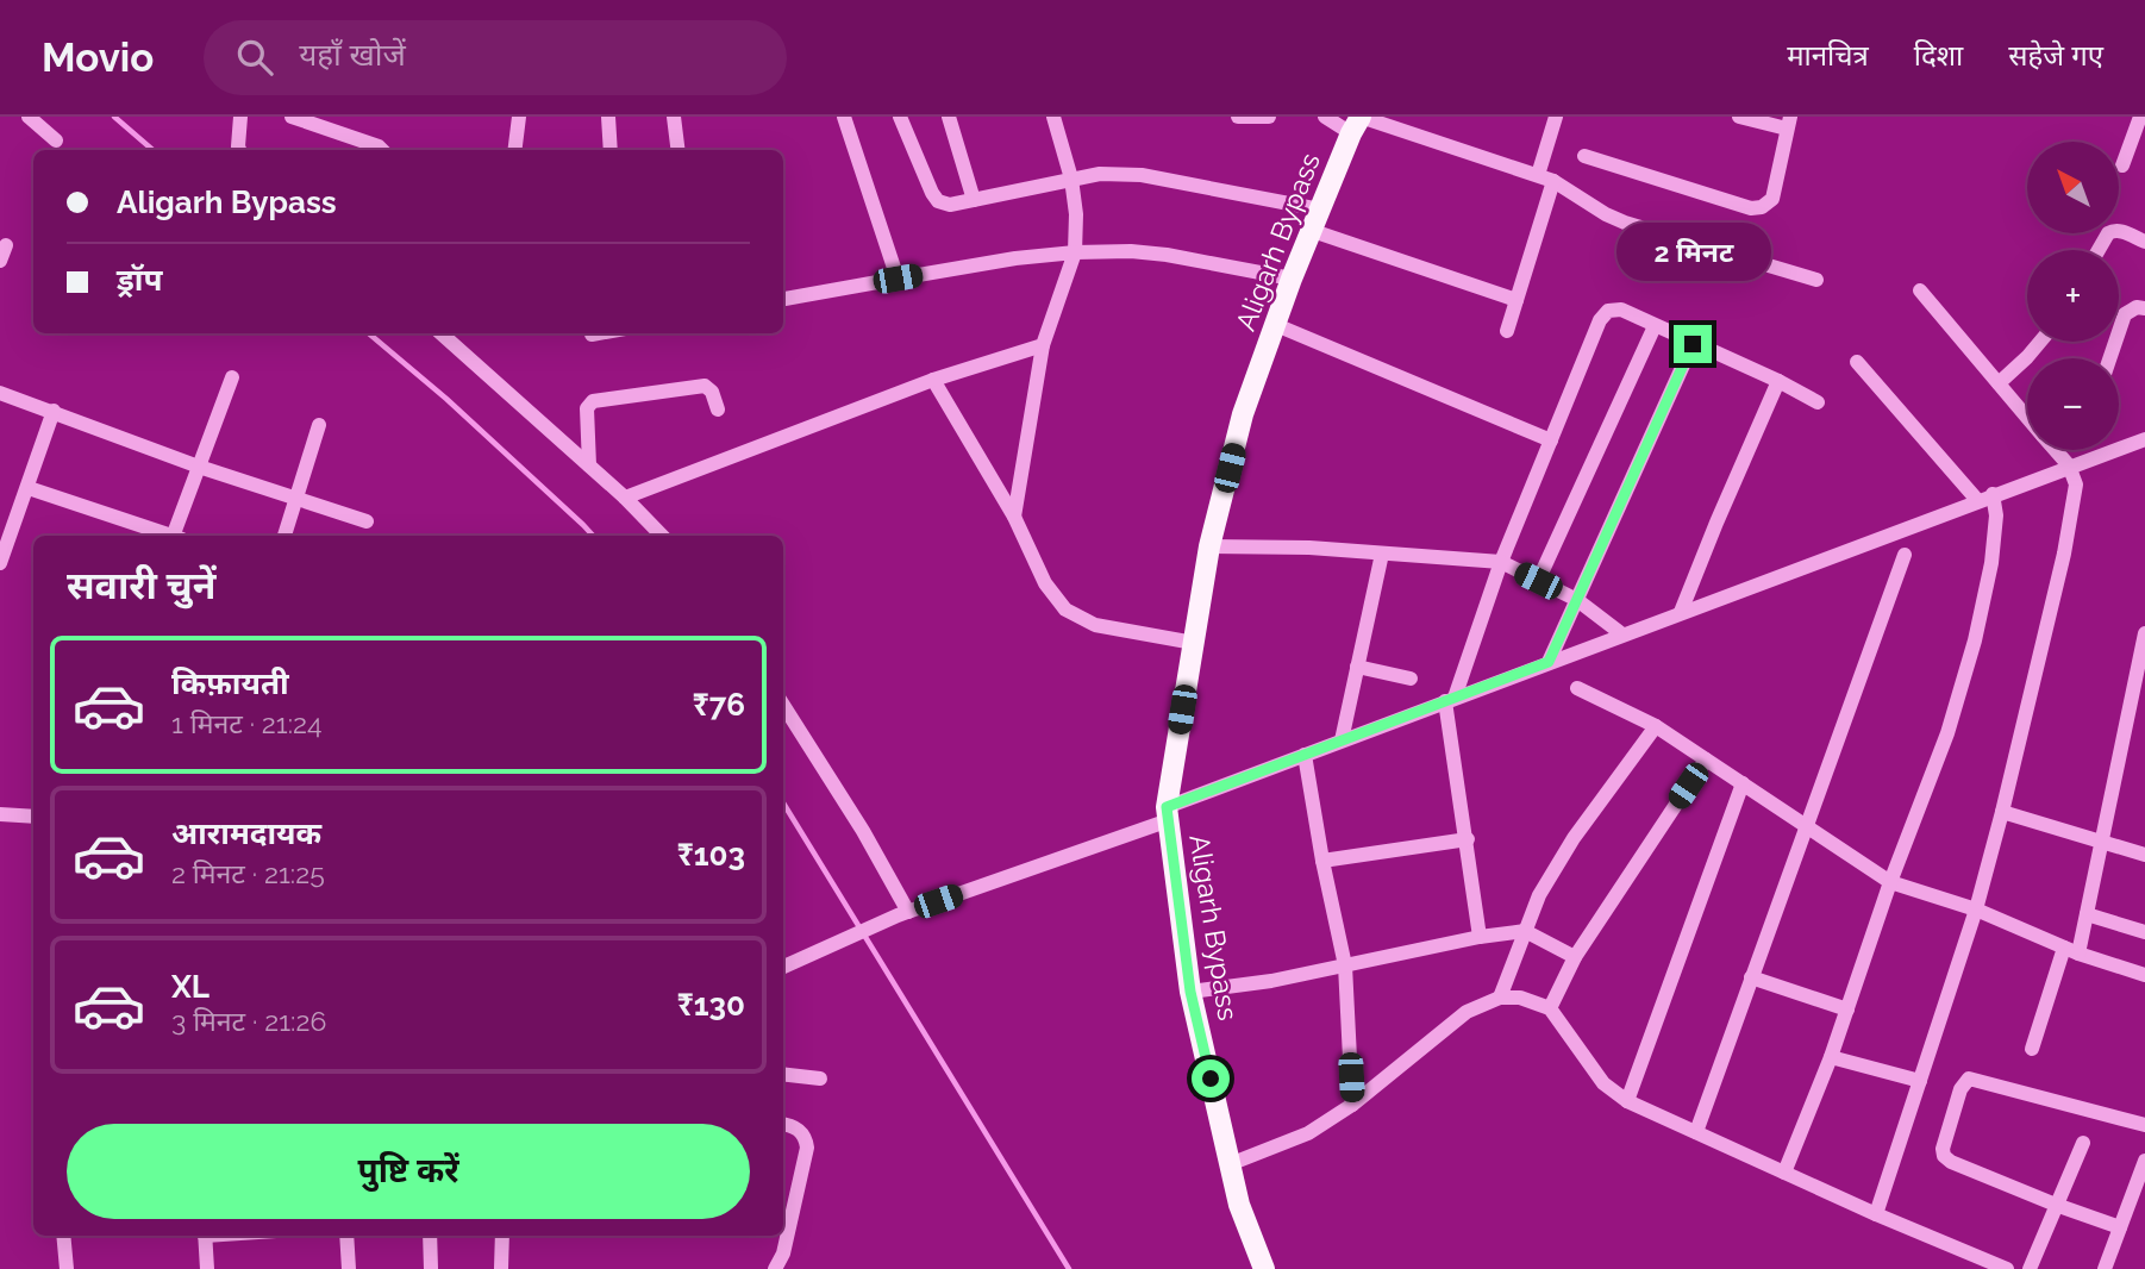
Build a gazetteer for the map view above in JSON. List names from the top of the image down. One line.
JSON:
{"streets":{"main road":["Aligarh Bypass"]},"north":"top left","page":{"header":"Movio","search":"यहाँ खोजें","nav":["मानचित्र","दिशा","सहेजे गए"],"map_buttons":["+","−"],"banner":["Aligarh Bypass","ड्रॉप"],"bubble":"2 मिनट","heading":"सवारी चुनें","list":[{"name":"किफ़ायती","note":"1 मिनट · 21:24","value":"₹76"},{"name":"आरामदायक","note":"2 मिनट · 21:25","value":"₹103"},{"name":"XL","note":"3 मिनट · 21:26","value":"₹130"}],"buttons":"पुष्टि करें"}}
